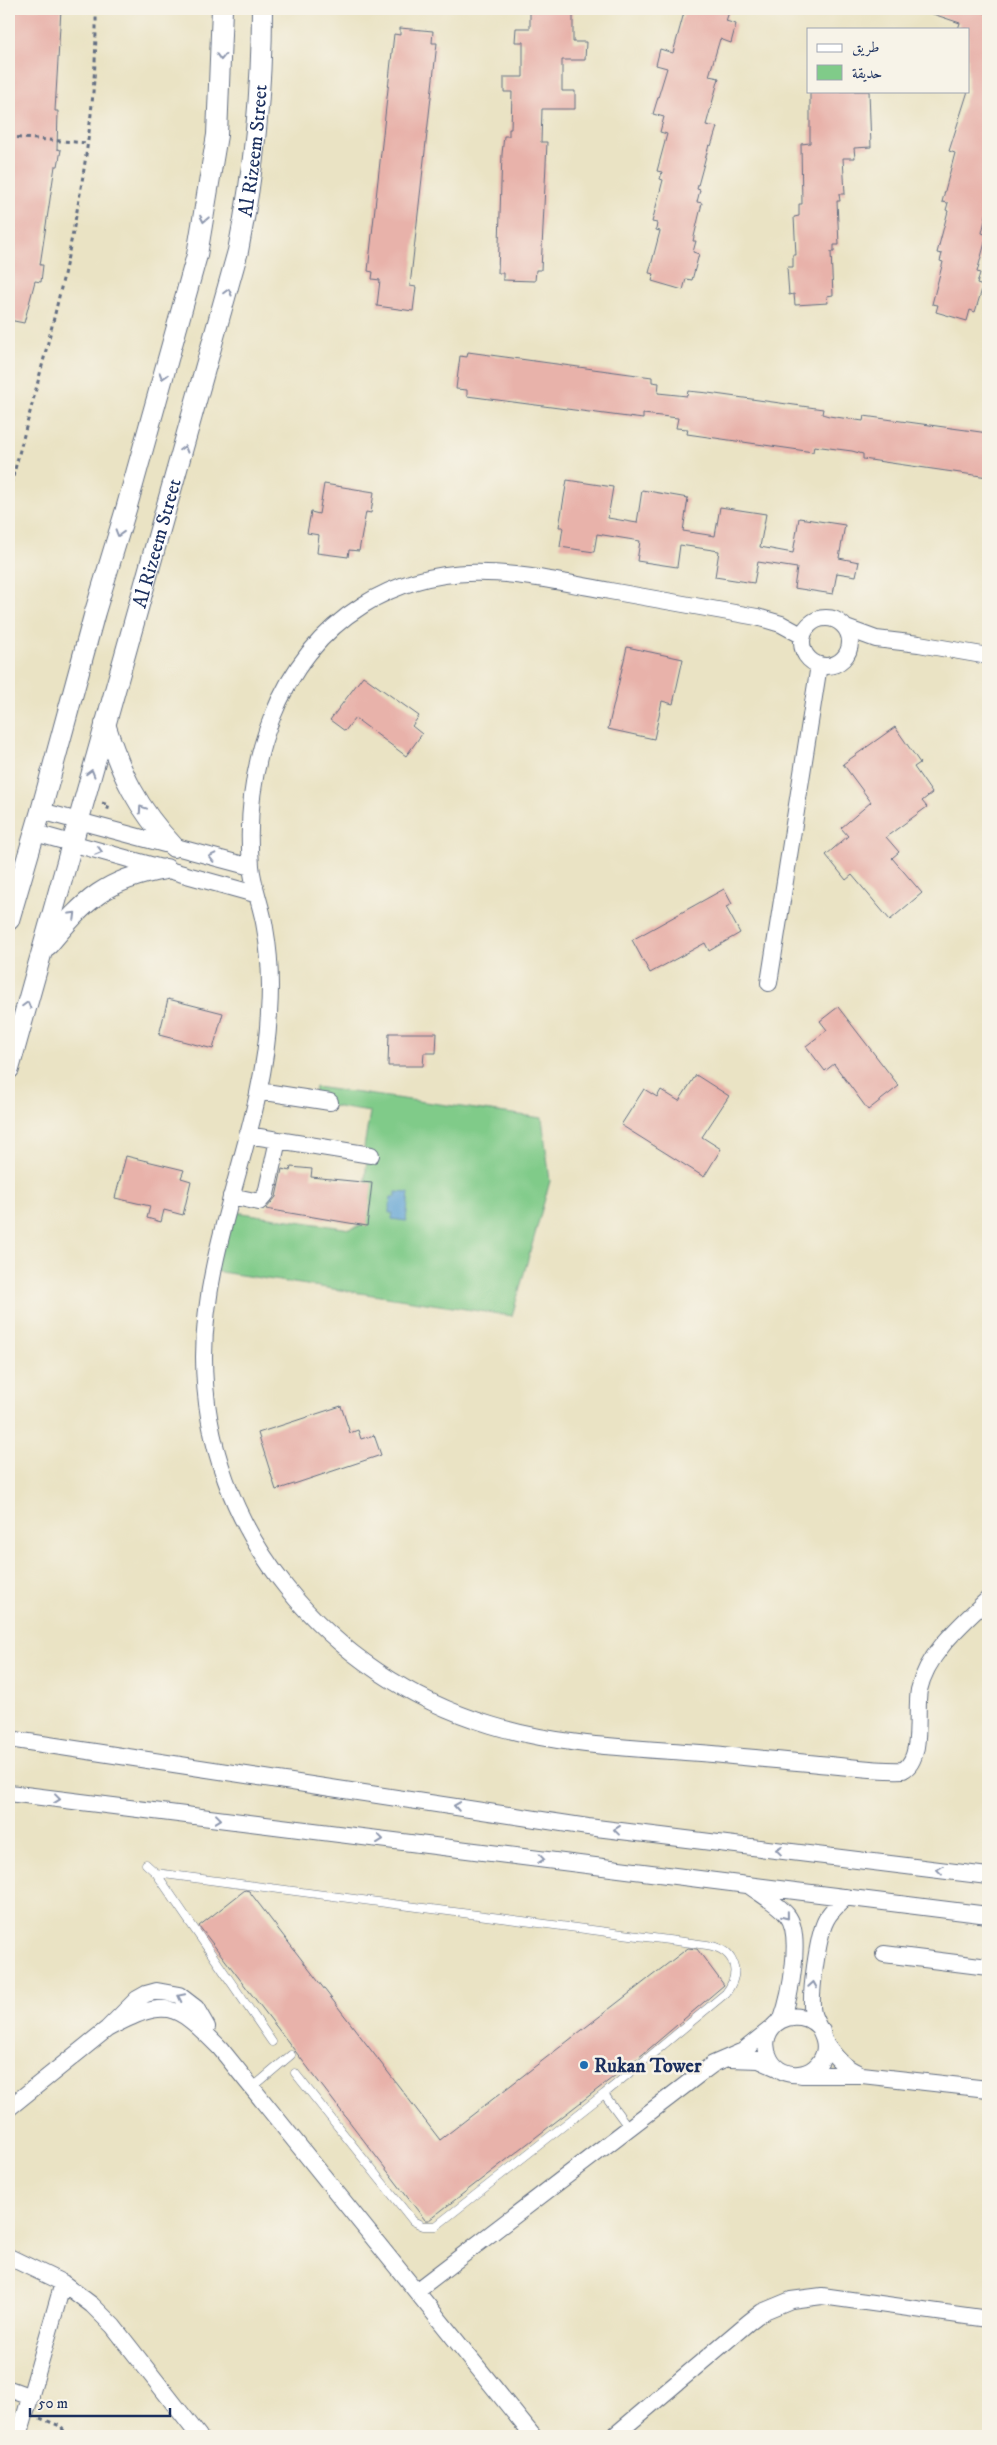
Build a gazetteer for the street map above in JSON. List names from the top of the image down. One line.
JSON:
{"streets":{"street":["Al Rizeem Street"]},"places":["Rukan Tower"],"legend":["طريق","حديقة"],"scale_bar":"50 m"}
